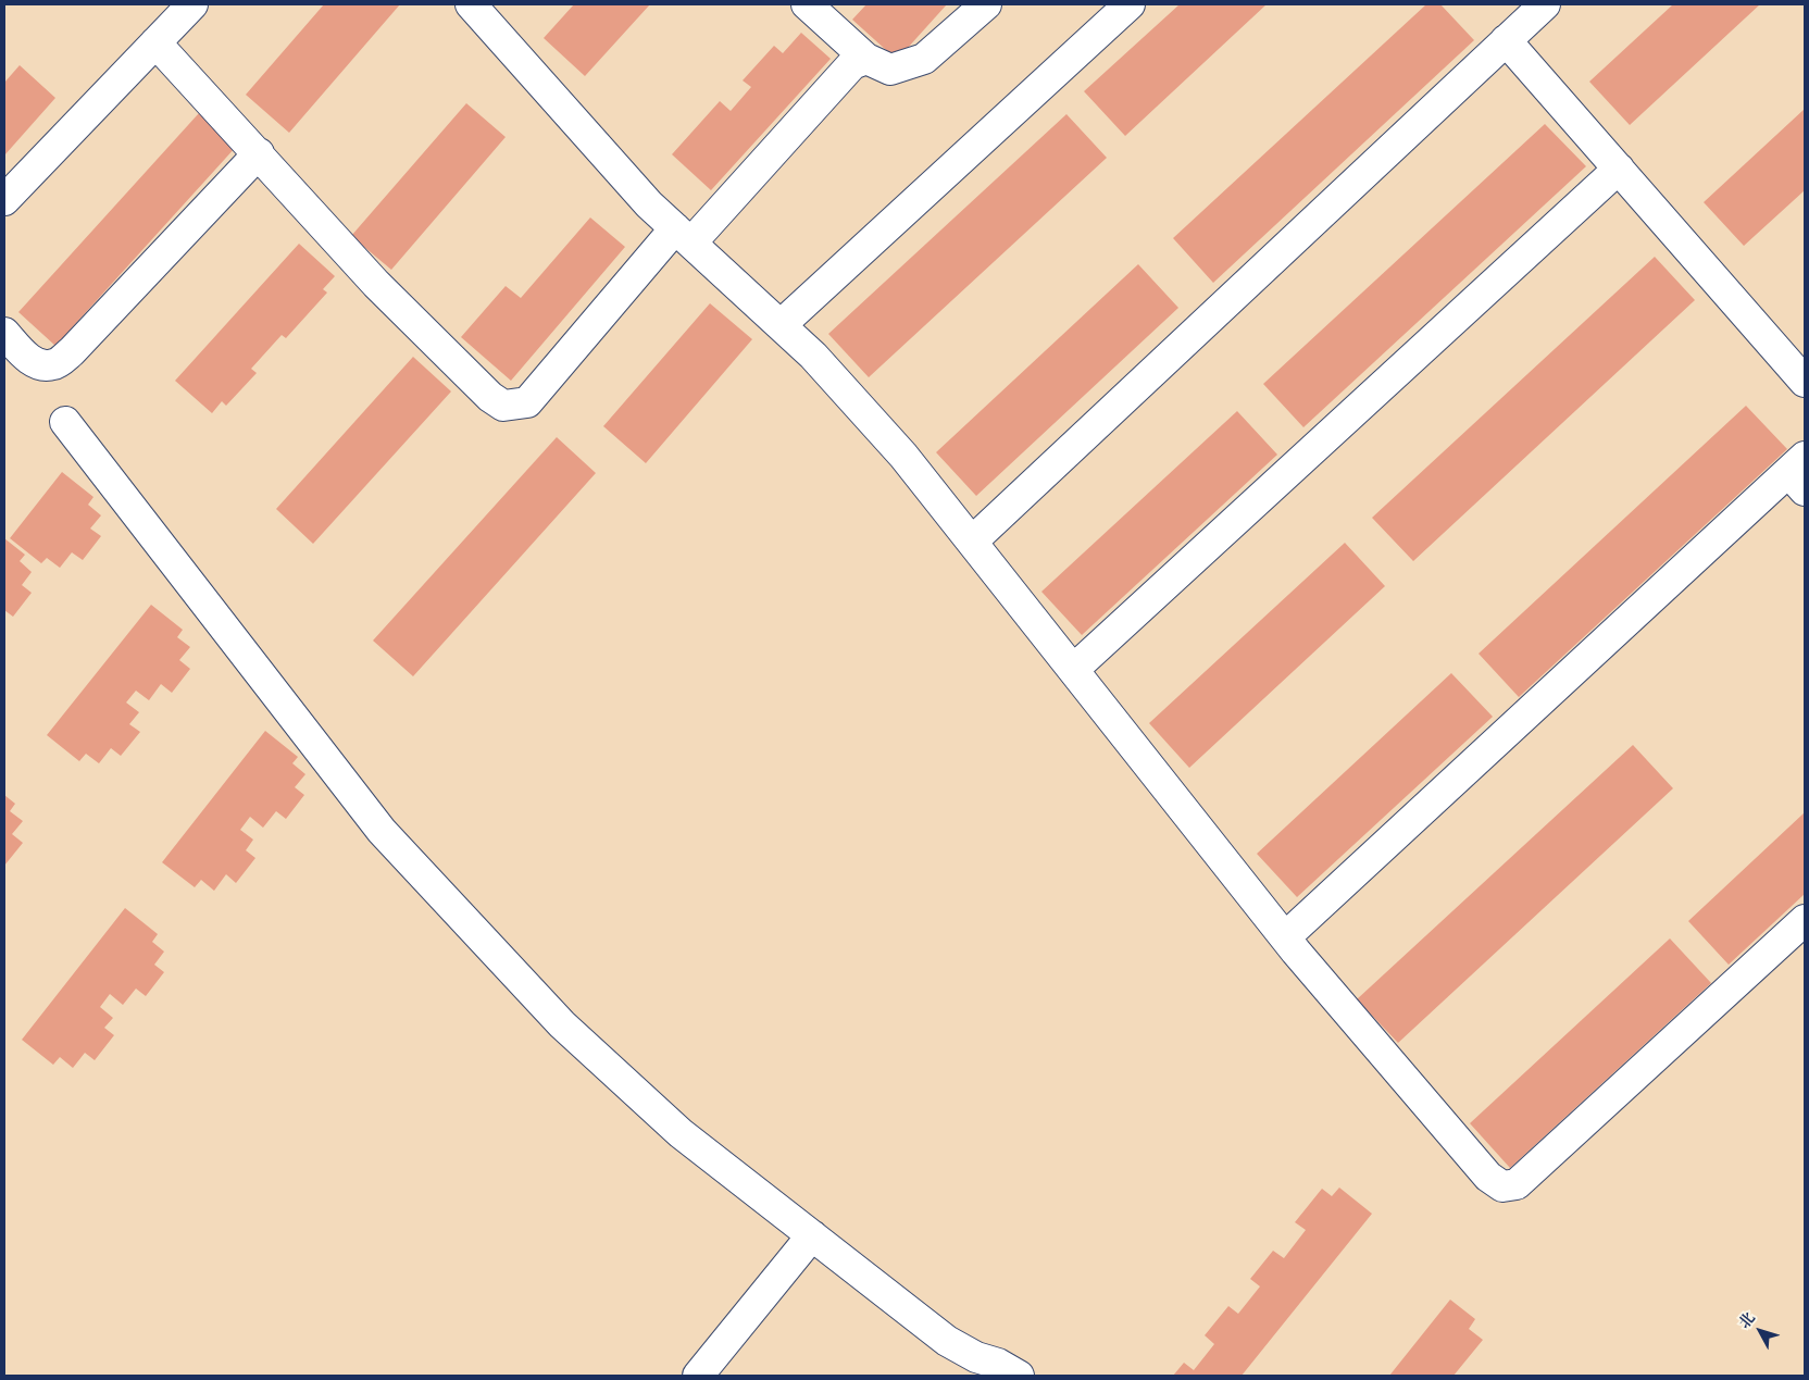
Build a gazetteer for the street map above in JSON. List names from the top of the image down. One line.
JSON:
{"north":"top left"}
